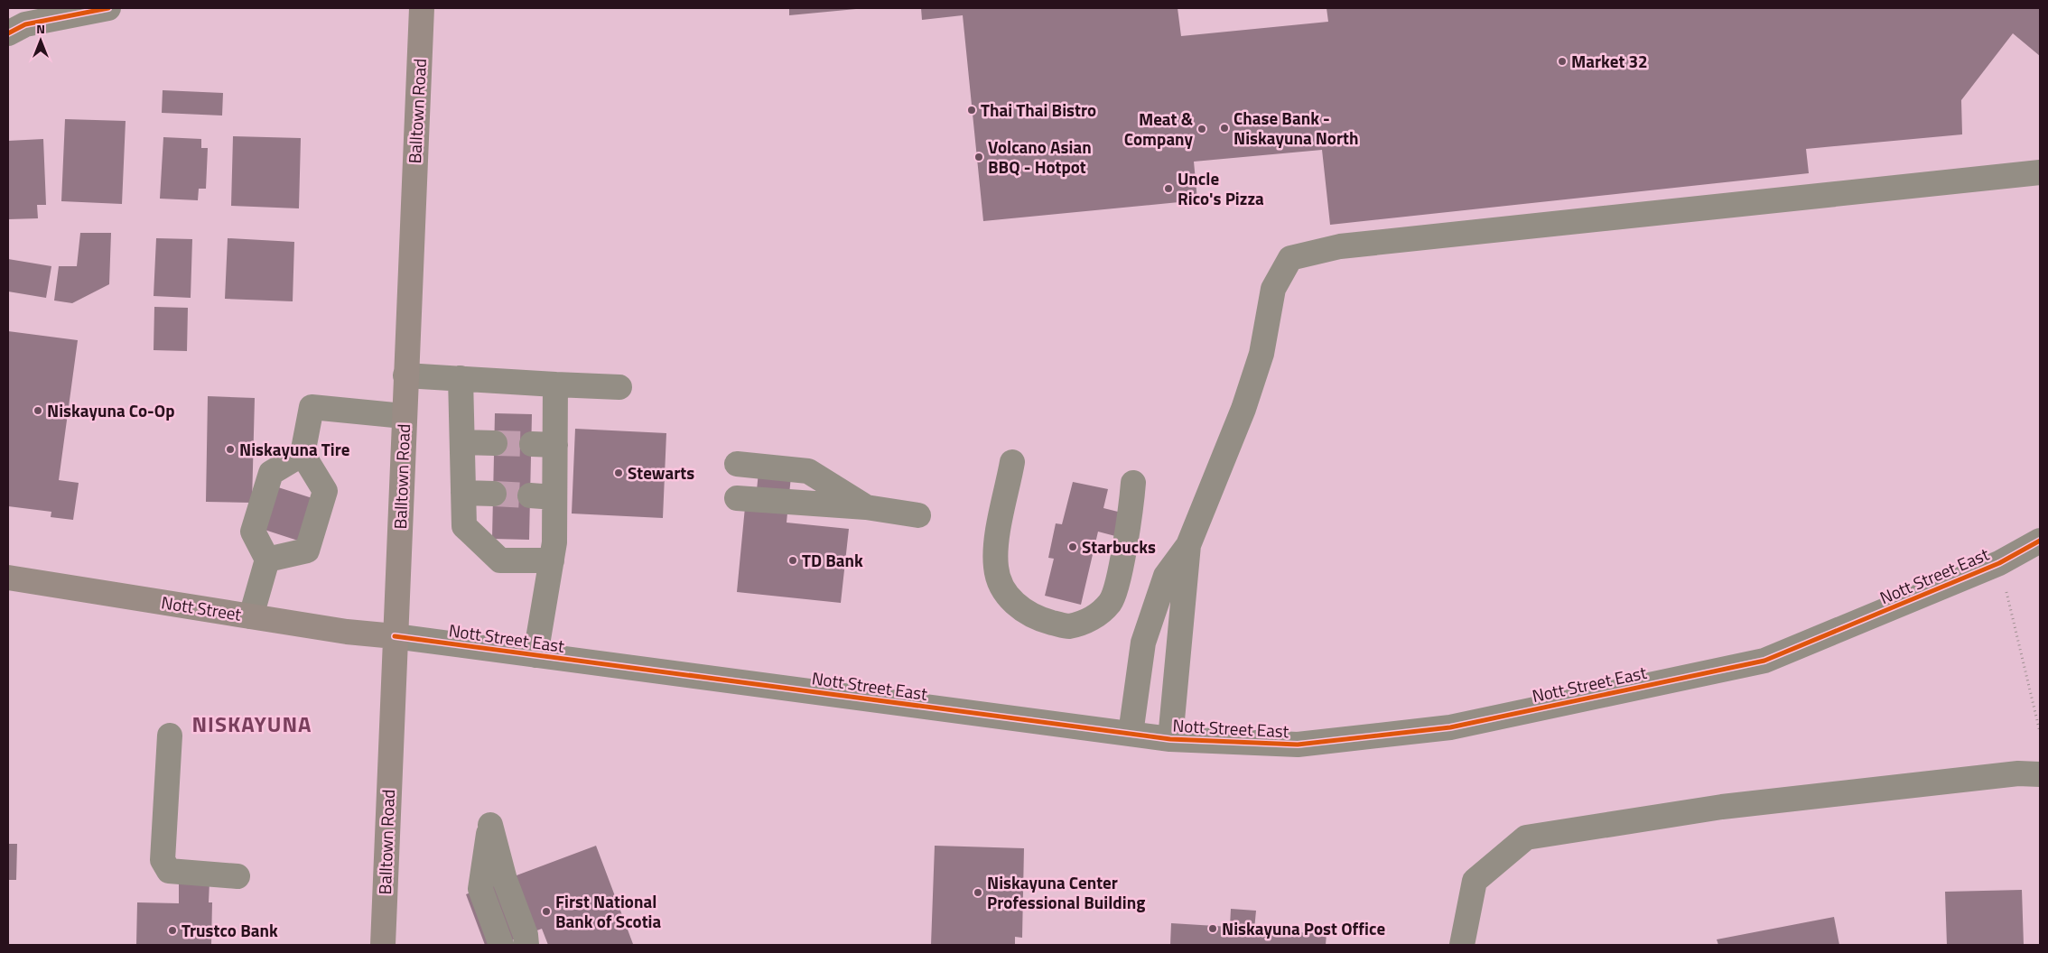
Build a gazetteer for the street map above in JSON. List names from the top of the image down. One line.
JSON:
{"streets":{"main road":["Balltown Road","Nott Street"],"street":["Nott Street East"]},"crossings":[["Balltown Road","Nott Street East"],["Balltown Road","Nott Street"],["Nott Street East","Nott Street"]],"districts":["NISKAYUNA"],"places":["Market 32","Thai Thai Bistro","Chase Bank - Niskayuna North","Meat & Company","Volcano Asian BBQ - Hotpot","Uncle Rico's Pizza","Niskayuna Co-Op","Niskayuna Tire","Stewarts","Starbucks","TD Bank","Niskayuna Center Professional Building","First National Bank of Scotia","Niskayuna Post Office","Trustco Bank"],"north":"top"}
